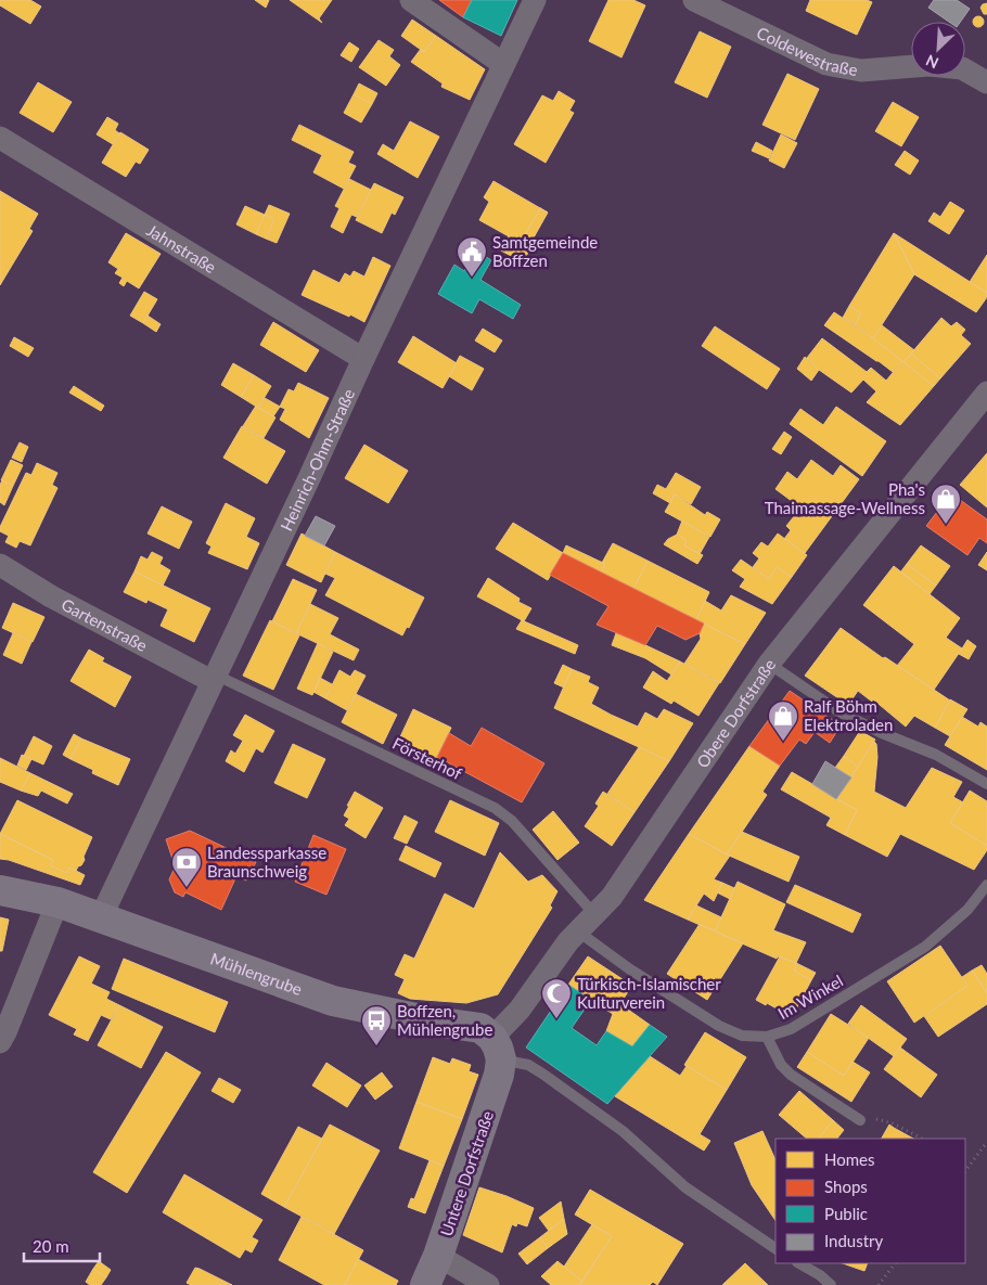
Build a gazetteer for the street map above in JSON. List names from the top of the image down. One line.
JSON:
{"streets":{"street":["Coldewestraße","Jahnstraße","Heinrich-Ohm-Straße","Gartenstraße","Obere Dorfstraße","Mühlengrube","Untere Dorfstraße"],"lane":["Försterhof","Im Winkel"]},"crossings":[["Jahnstraße","Heinrich-Ohm-Straße"],["Heinrich-Ohm-Straße","Gartenstraße"],["Heinrich-Ohm-Straße","Försterhof"],["Heinrich-Ohm-Straße","Mühlengrube"],["Gartenstraße","Försterhof"],["Obere Dorfstraße","Försterhof"],["Obere Dorfstraße","Mühlengrube"],["Obere Dorfstraße","Im Winkel"],["Obere Dorfstraße","Untere Dorfstraße"],["Mühlengrube","Untere Dorfstraße"]],"places":{"public building":["Samtgemeinde Boffzen"],"shop":["Pha's Thaimassage-Wellness","Ralf Böhm Elektroladen"],"bank":["Landessparkasse Braunschweig"],"mosque":["Türkisch-Islamischer Kulturverein"],"bus stop":["Boffzen, Mühlengrube"]},"legend":["Homes","Shops","Public","Industry"],"scale_bar":"20 m","north":"bottom left"}
